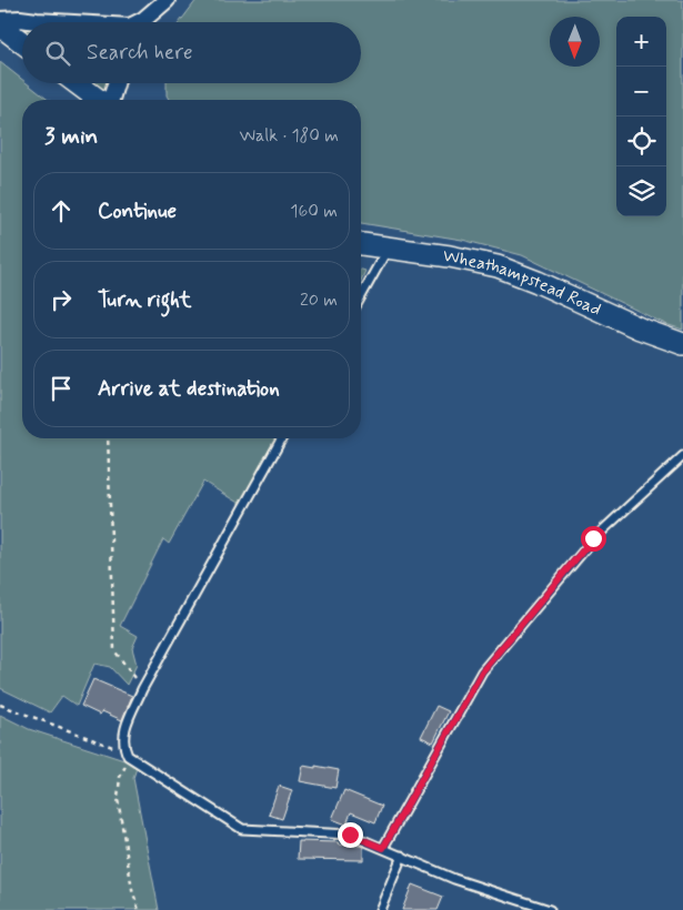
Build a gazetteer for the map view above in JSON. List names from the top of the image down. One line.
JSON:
{"streets":{"street":["Wheathampstead Road"]},"north":"bottom","page":{"map_buttons":["+","−"],"search":"Search here","heading":["3 min","Walk · 180 m"],"list":[["Continue","160 m"],["Turn right","20 m"],"Arrive at destination"]}}
